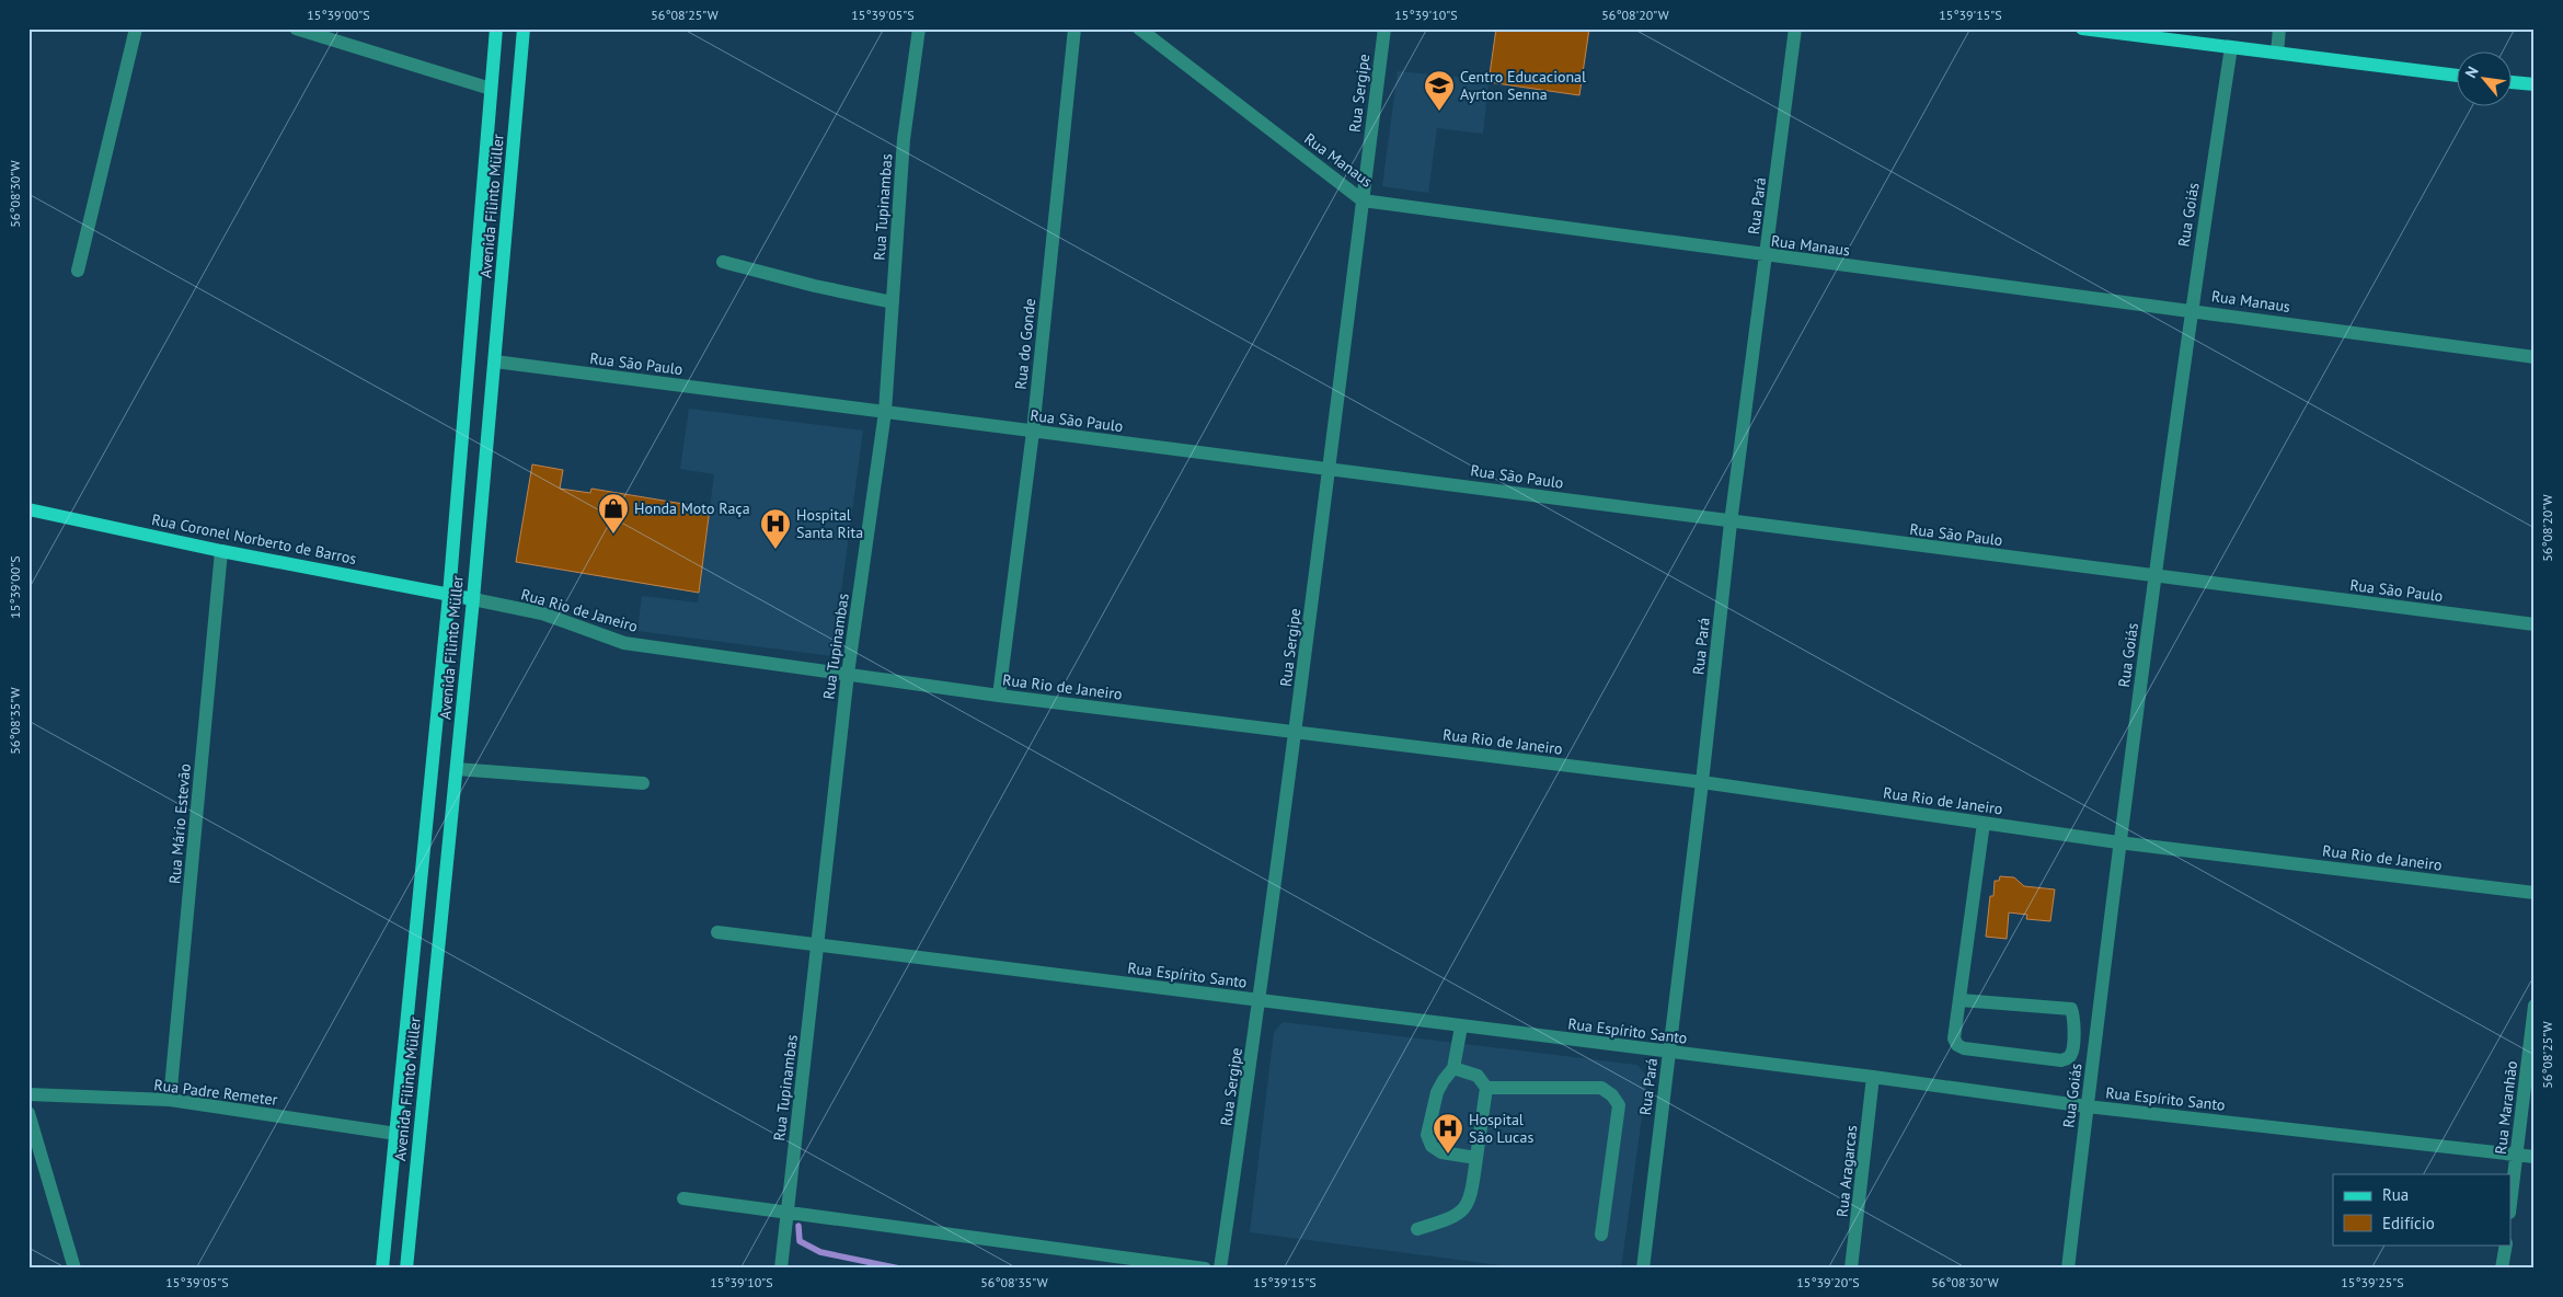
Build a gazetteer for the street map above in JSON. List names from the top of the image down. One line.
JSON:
{"streets":{"main road":["Avenida Filinto Müller","Rua Coronel Norberto de Barros"],"street":["Rua Sergipe","Rua Manaus","Rua Pará","Rua Tupinambas","Rua Goiás","Rua do Gonde","Rua São Paulo","Rua Rio de Janeiro","Rua Mário Estevão","Rua Espírito Santo","Rua Padre Remeter","Rua Maranhão","Rua Aragarcas"]},"crossings":[["Rua Sergipe","Rua Manaus"],["Rua Sergipe","Rua São Paulo"],["Rua Sergipe","Rua Rio de Janeiro"],["Rua Sergipe","Rua Espírito Santo"],["Rua Manaus","Rua Pará"],["Rua Manaus","Rua Goiás"],["Avenida Filinto Müller","Rua São Paulo"],["Avenida Filinto Müller","Rua Coronel Norberto de Barros"],["Avenida Filinto Müller","Rua Rio de Janeiro"],["Avenida Filinto Müller","Rua Padre Remeter"],["Rua Pará","Rua São Paulo"],["Rua Pará","Rua Rio de Janeiro"],["Rua Pará","Rua Espírito Santo"],["Rua Tupinambas","Rua São Paulo"],["Rua Tupinambas","Rua Rio de Janeiro"],["Rua Tupinambas","Rua Espírito Santo"],["Rua Goiás","Rua São Paulo"],["Rua Goiás","Rua Rio de Janeiro"],["Rua Goiás","Rua Espírito Santo"],["Rua do Gonde","Rua São Paulo"],["Rua do Gonde","Rua Rio de Janeiro"],["Rua Coronel Norberto de Barros","Rua Rio de Janeiro"],["Rua Coronel Norberto de Barros","Rua Mário Estevão"],["Rua Mário Estevão","Rua Padre Remeter"],["Rua Espírito Santo","Rua Maranhão"],["Rua Espírito Santo","Rua Aragarcas"]],"places":{"school or university":["Centro Educacional Ayrton Senna"],"shop":["Honda Moto Raça"],"hospital":["Hospital Santa Rita","Hospital São Lucas"]},"legend":["Rua","Edifício"],"north":"top left","coordinates":["15°39'00\"S","56°08'25\"W","15°39'05\"S","15°39'10\"S","56°08'20\"W","15°39'15\"S","56°08'30\"W","56°08'35\"W","15°39'20\"S","15°39'25\"S"]}
